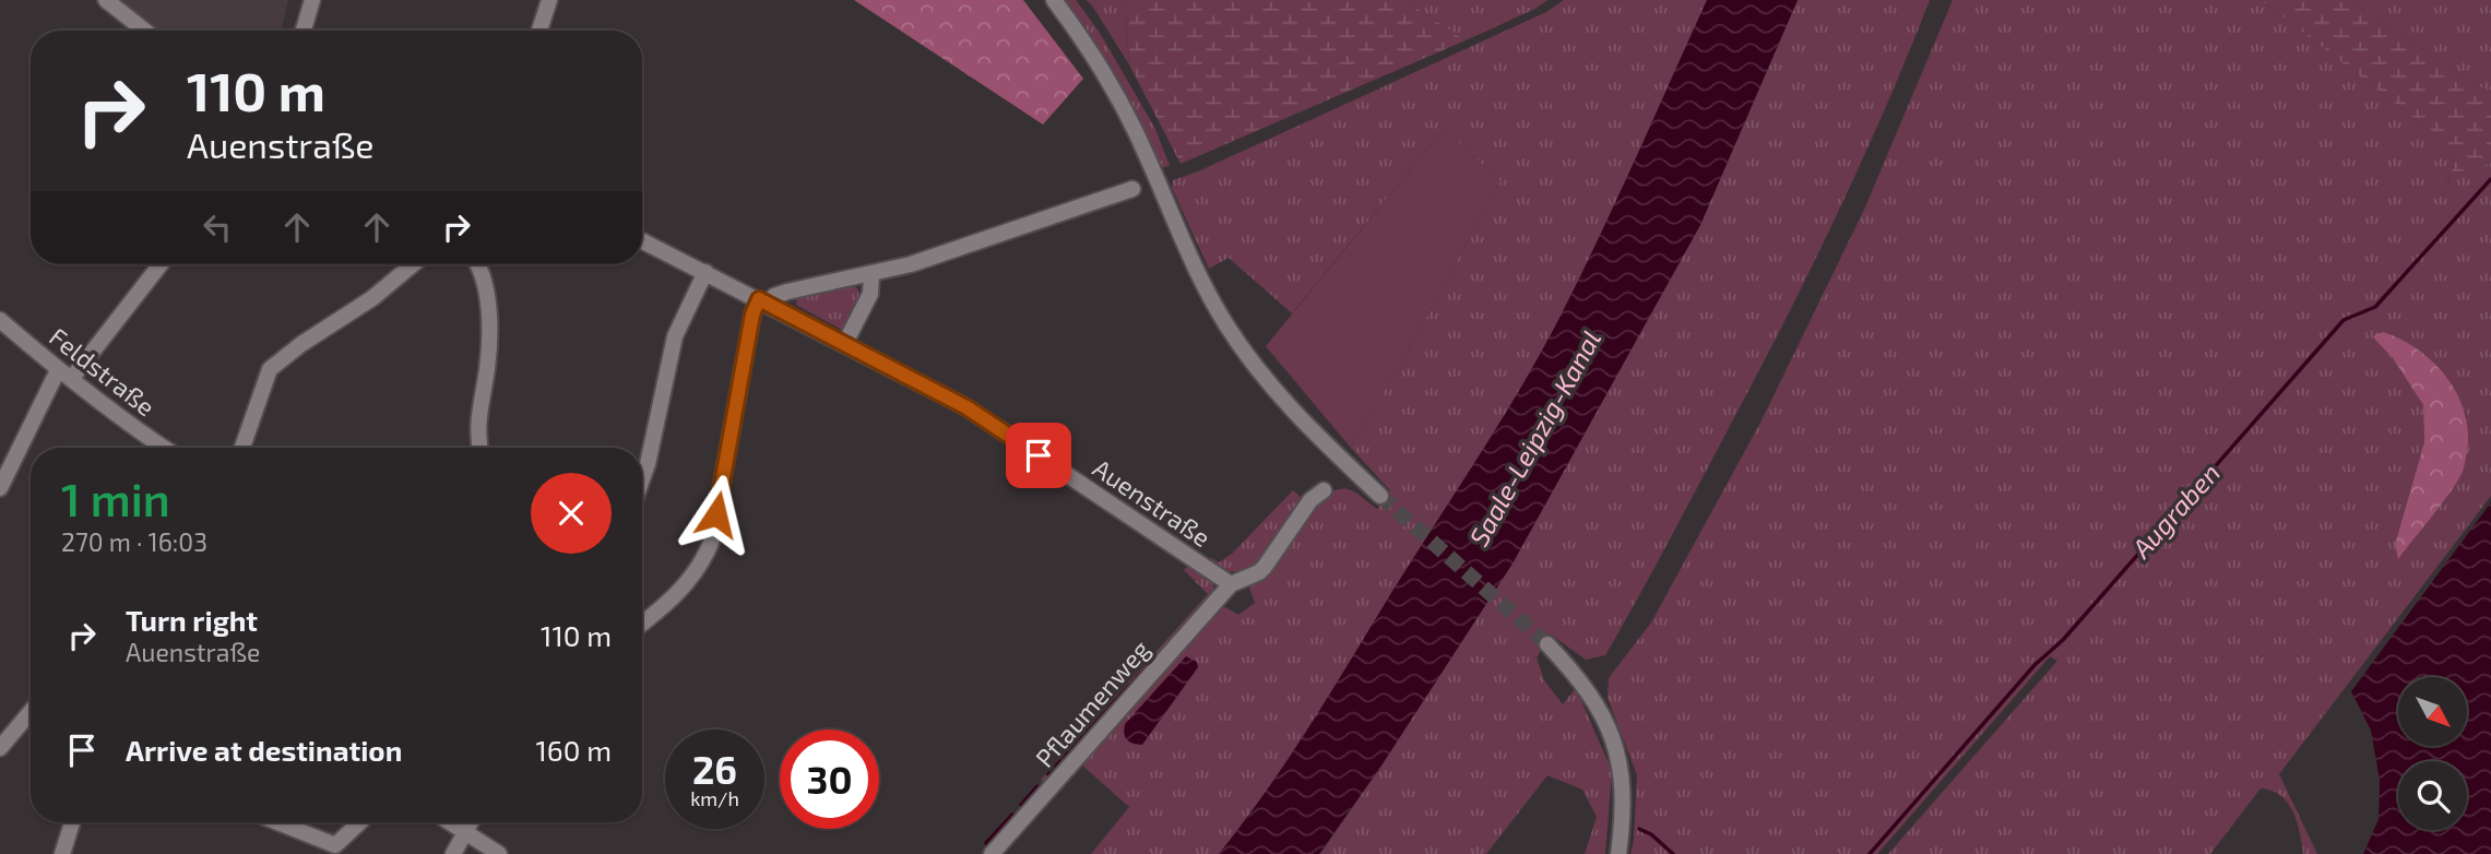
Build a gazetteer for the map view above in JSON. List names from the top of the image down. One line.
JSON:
{"streets":{"street":["Feldstraße","Auenstraße","Pflaumenweg"]},"crossings":[["Auenstraße","Pflaumenweg"]],"water":["Saale-Leipzig-Kanal","Augraben"],"north":"bottom right","page":{"turn":["110 m","Auenstraße"],"heading":["1 min","270 m · 16:03"],"list":[{"name":"Turn right","note":"Auenstraße","value":"110 m"},{"name":"Arrive at destination","value":"160 m"}],"speed":"26 km/h","limit":"30"}}
